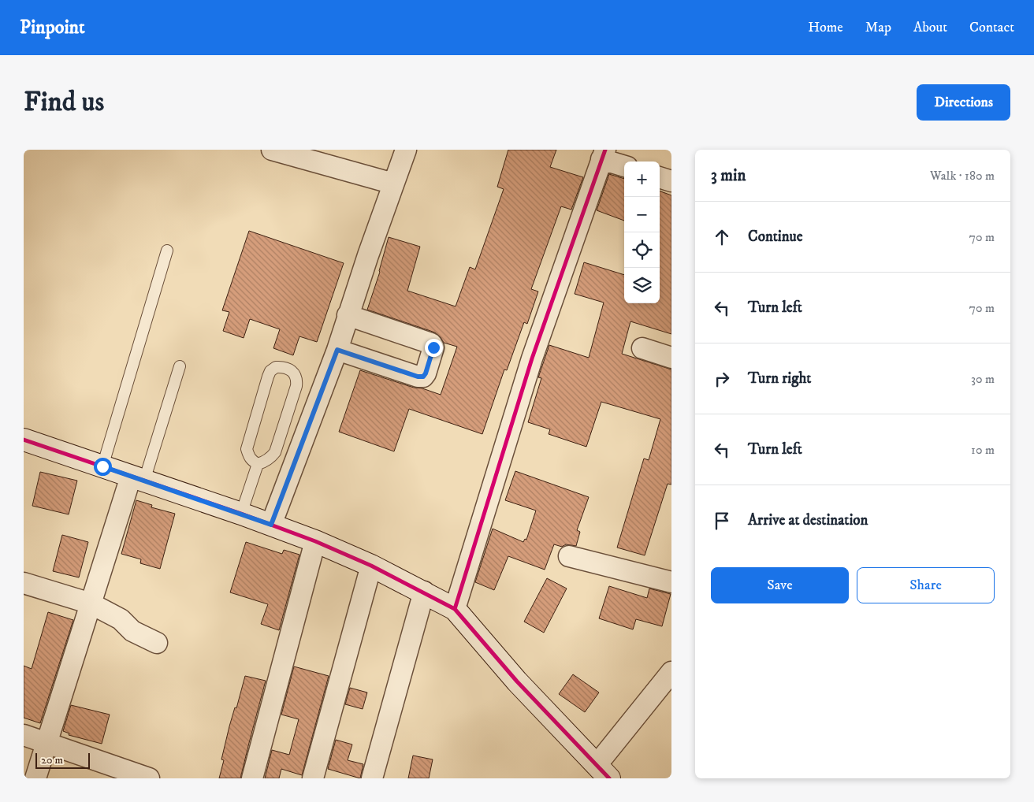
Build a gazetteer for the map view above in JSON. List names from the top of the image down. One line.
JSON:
{"scale_bar":"20 m","page":{"header":"Pinpoint","nav":["Home","Map","About","Contact"],"buttons":["Directions",["Save","Share"]],"title":"Find us","heading":["3 min","Walk · 180 m"],"map_buttons":["+","−"],"list":[["Continue","70 m"],["Turn left","70 m"],["Turn right","30 m"],["Turn left","10 m"],"Arrive at destination"],"scale":"20 m"}}
